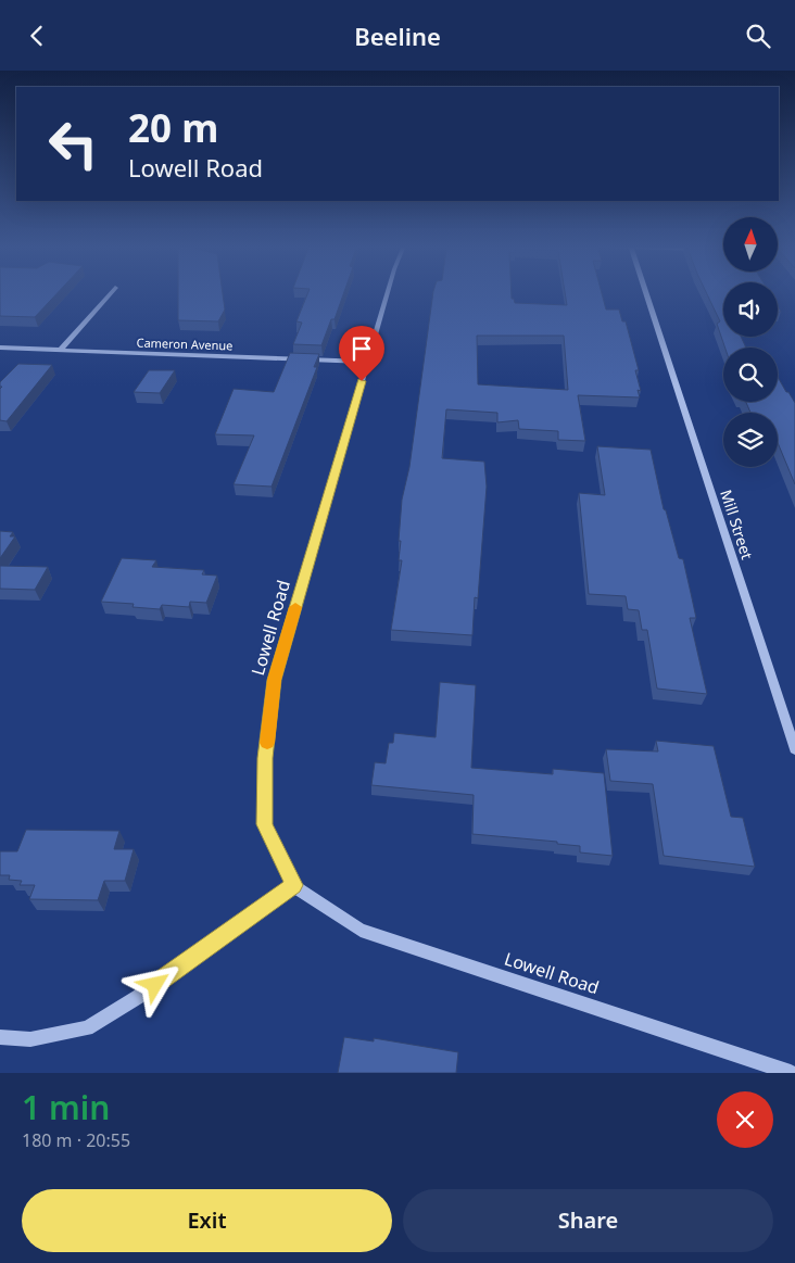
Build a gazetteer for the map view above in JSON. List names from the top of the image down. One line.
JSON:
{"streets":{"street":["Cameron Avenue","Mill Street","Lowell Road"]},"crossings":[["Cameron Avenue","Lowell Road"]],"north":"top","page":{"header":"Beeline","turn":["20 m","Lowell Road"],"heading":["1 min","180 m · 20:55"],"buttons":["Exit","Share"]}}
